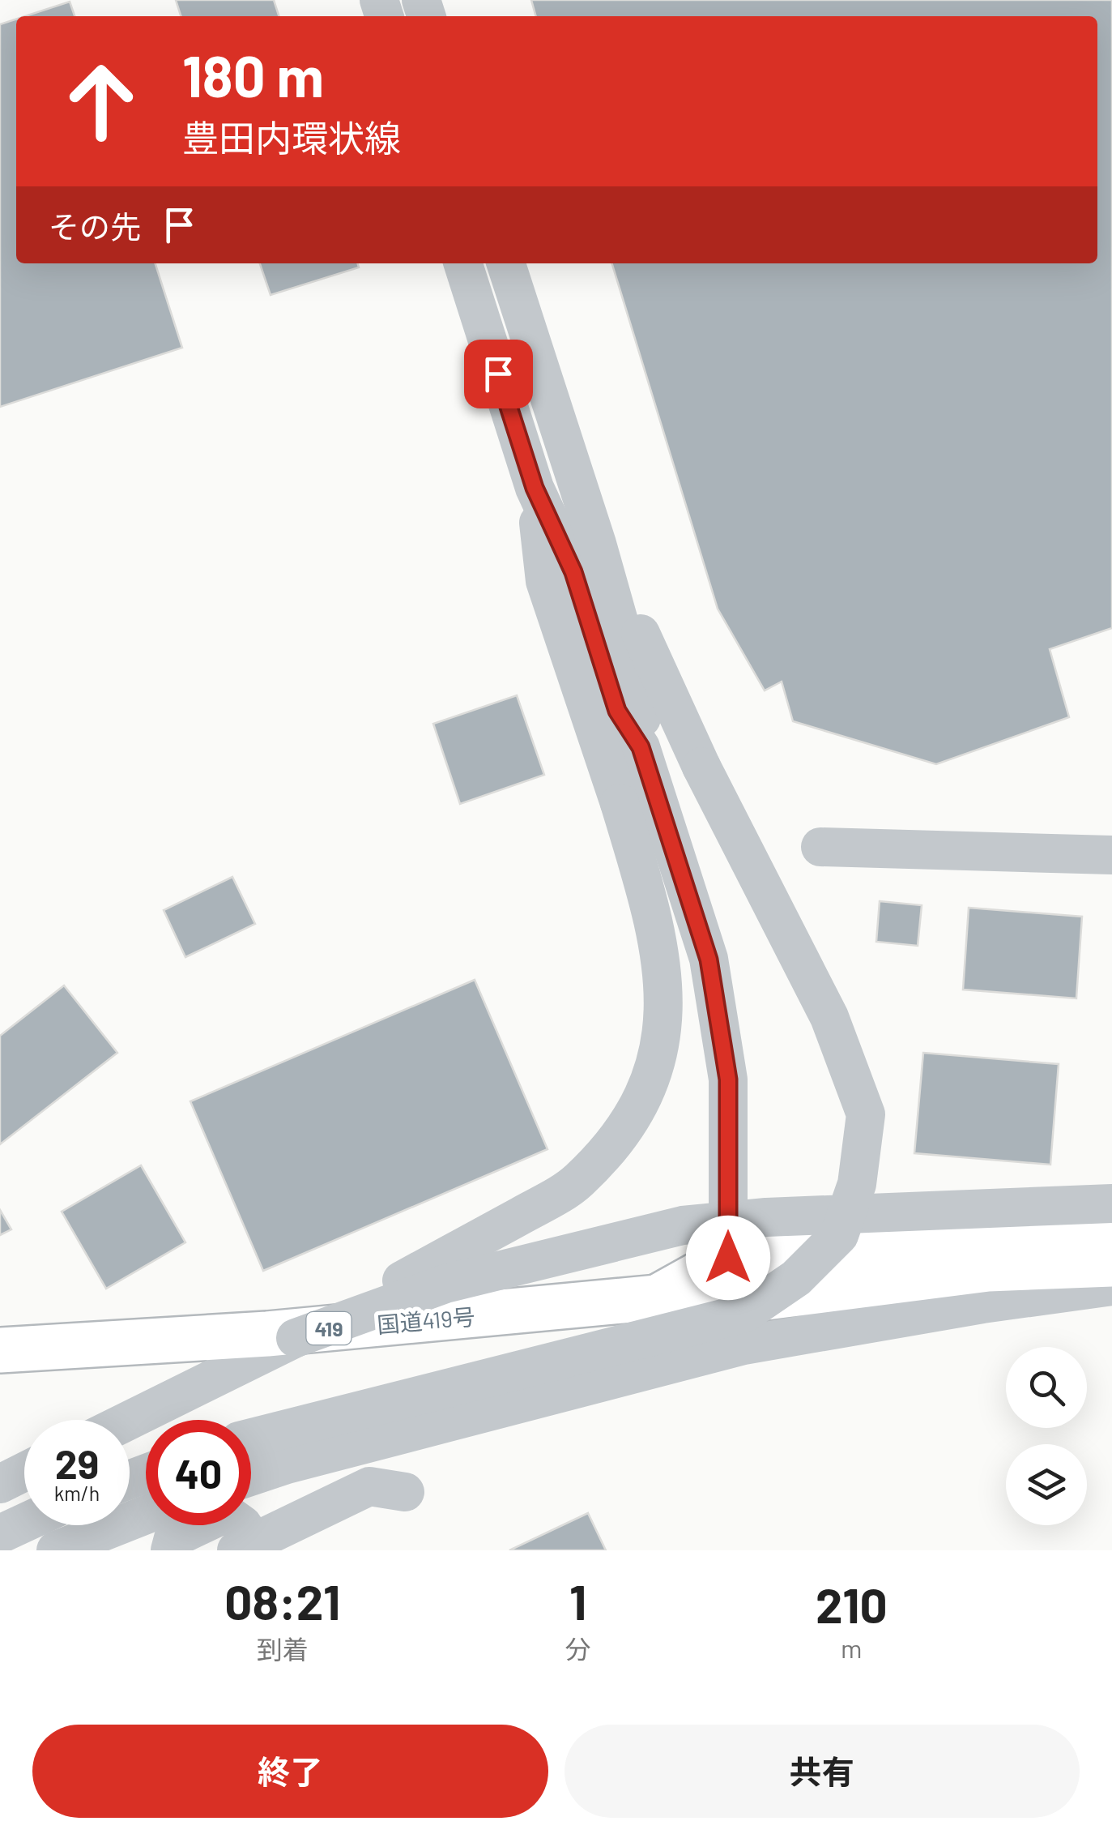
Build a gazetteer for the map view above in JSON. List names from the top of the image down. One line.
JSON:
{"streets":{"highway":["国道419号","419"]},"page":{"turn":["180 m","豊田内環状線"],"then":"その先","speed":"29 km/h","limit":"40","eta":["08:21","到着","1","分","210","m"],"buttons":["終了","共有"]}}
